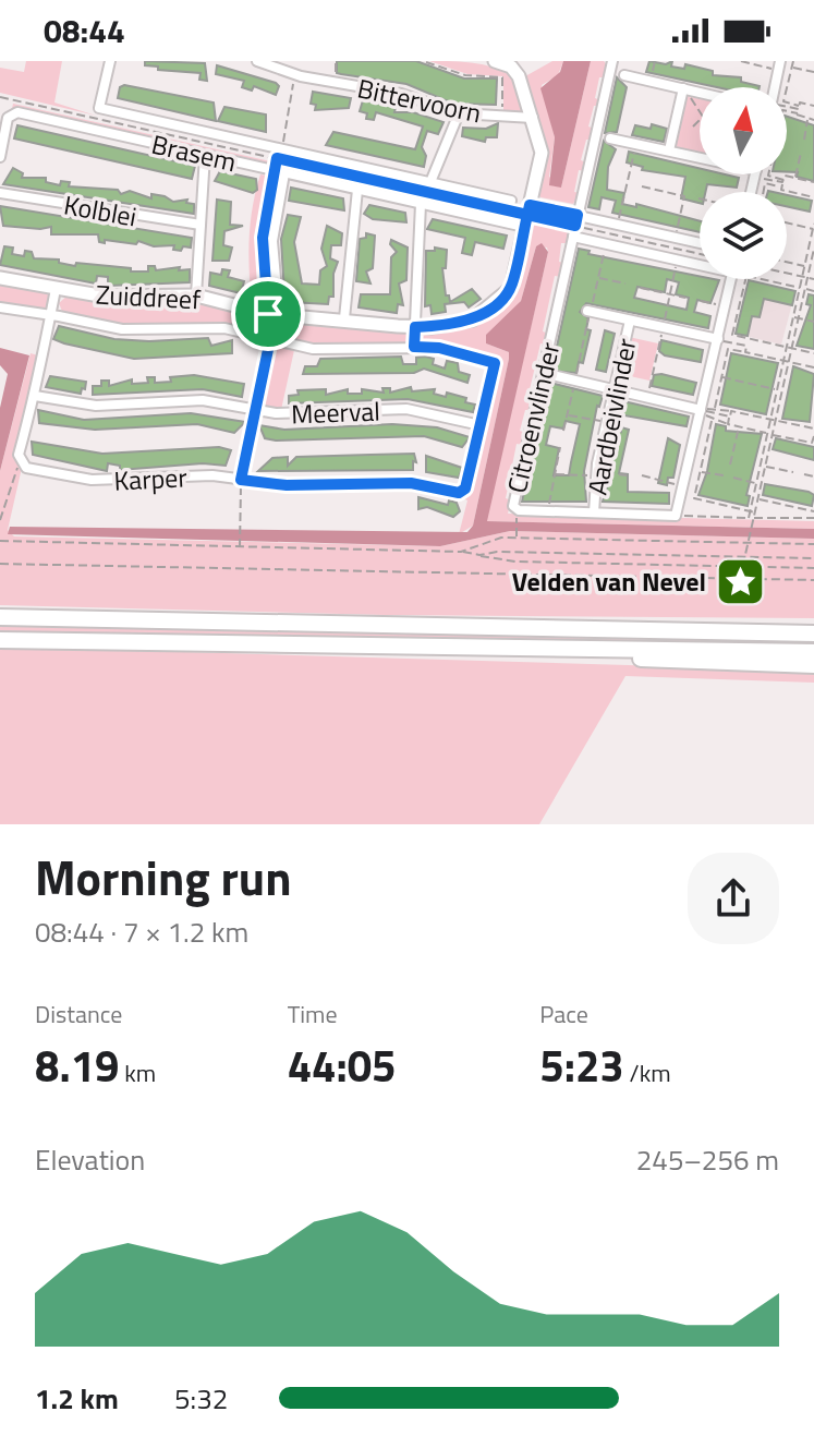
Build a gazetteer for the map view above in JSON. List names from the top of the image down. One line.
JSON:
{"streets":{"street":["Bittervoorn","Brasem","Kolblei","Zuiddreef","Meerval","Aardbeivlinder","Citroenvlinder","Karper"]},"crossings":[["Bittervoorn","Zuiddreef"],["Brasem","Zuiddreef"],["Brasem","Citroenvlinder"],["Meerval","Karper"],["Aardbeivlinder","Citroenvlinder"]],"places":{"place":["Velden van Nevel"]},"north":"top","page":{"status":"08:44","heading":["Morning run","08:44 · 7 × 1.2 km"],"stats":[["Distance","8.19 km"],["Time","44:05"],["Pace","5:23 /km"]],"chart":["Elevation","245–256 m"],"list":[{"name":"1.2 km","note":"5:32"}]}}
